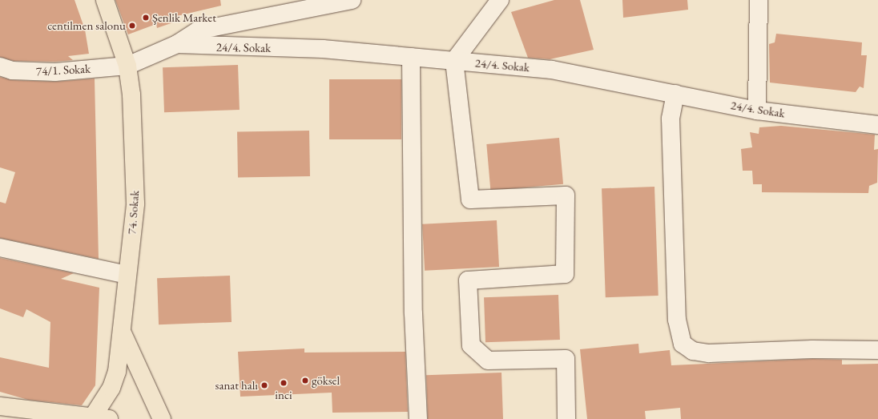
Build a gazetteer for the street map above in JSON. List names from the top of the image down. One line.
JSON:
{"streets":{"main road":["74. Sokak"],"street":["24/4. Sokak","74/1. Sokak"]},"crossings":[["24/4. Sokak","74/1. Sokak"],["24/4. Sokak","74. Sokak"],["74/1. Sokak","74. Sokak"]],"places":["Şenlik Market","centilmen salonu","göksel","inci","sanat halı"]}
